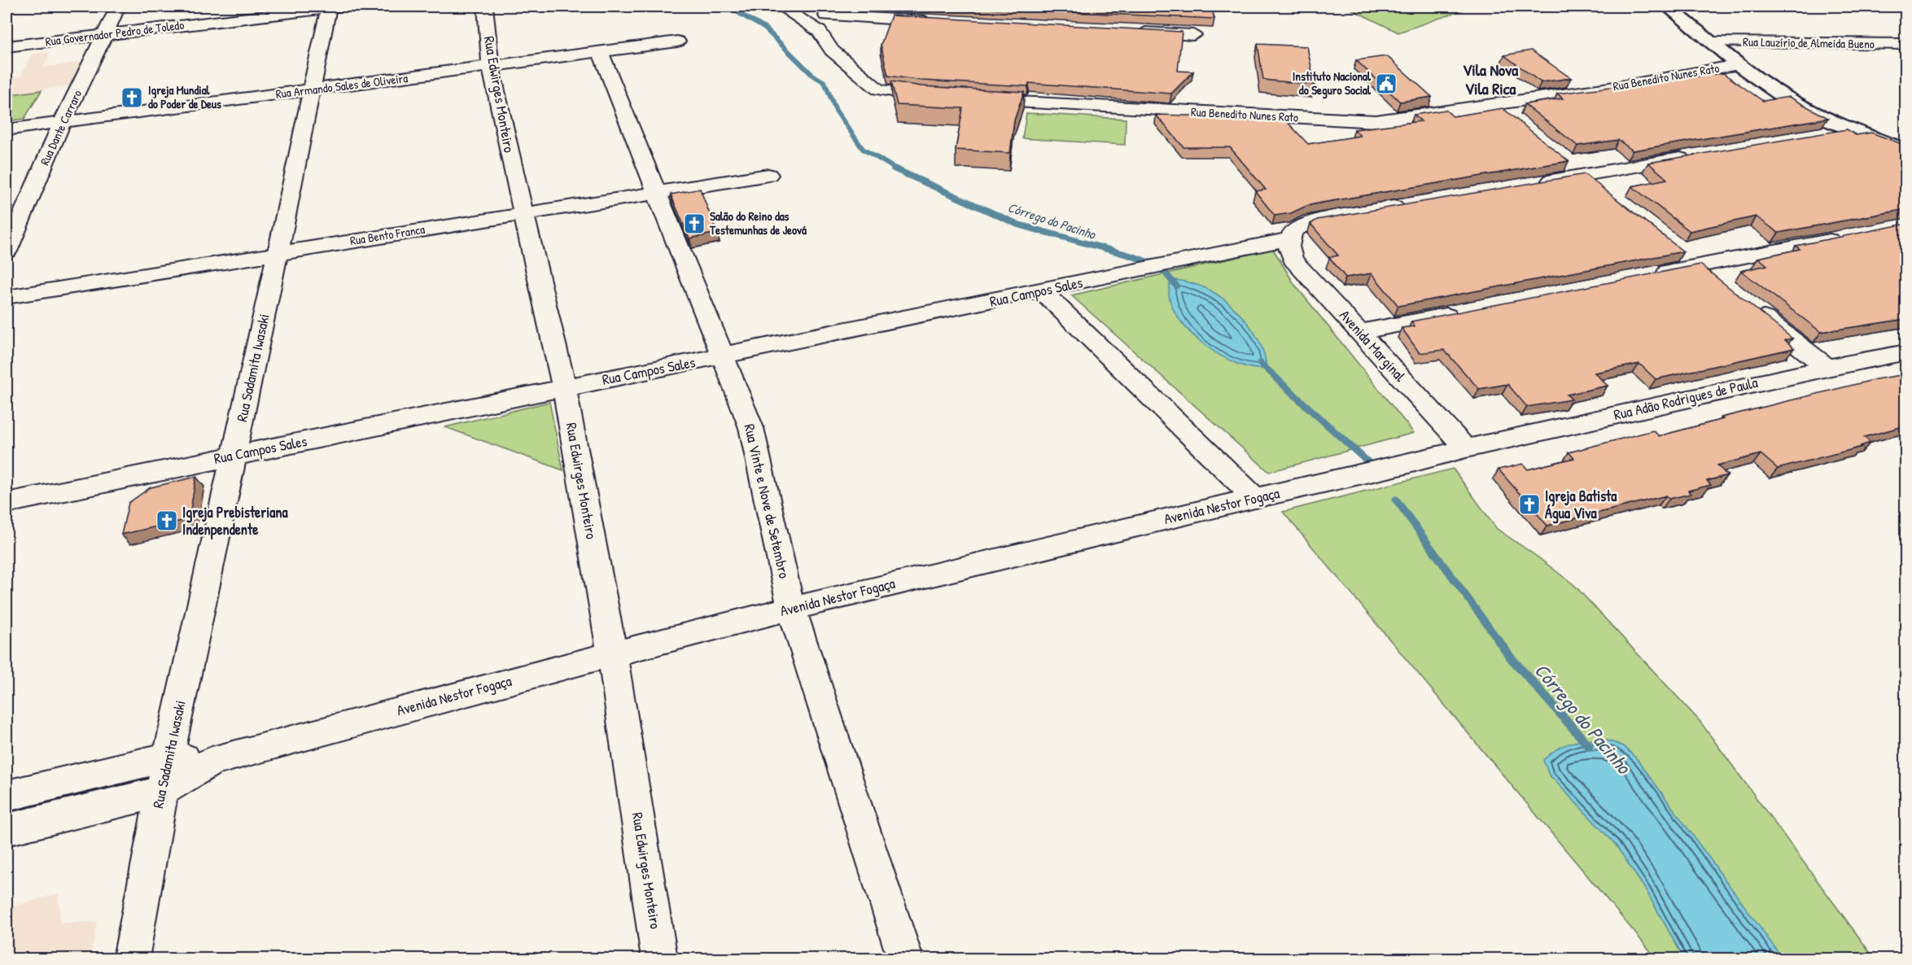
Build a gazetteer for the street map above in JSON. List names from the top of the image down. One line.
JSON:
{"streets":{"street":["Rua Governador Pedro de Toledo","Rua Lauzírio de Almeida Bueno","Rua Benedito Nunes Rato","Rua Armando Sales de Oliveira","Rua Edwirges Monteiro","Rua Dante Carraro","Rua Bento Franca","Rua Campos Sales","Avenida Marginal","Rua Sadamita Iwasaki","Rua Adão Rodrigues de Paula","Rua Vinte e Nove de Setembro","Avenida Nestor Fogaça"]},"crossings":[["Rua Governador Pedro de Toledo","Rua Dante Carraro"],["Rua Governador Pedro de Toledo","Rua Sadamita Iwasaki"],["Rua Armando Sales de Oliveira","Rua Edwirges Monteiro"],["Rua Armando Sales de Oliveira","Rua Dante Carraro"],["Rua Armando Sales de Oliveira","Rua Sadamita Iwasaki"],["Rua Armando Sales de Oliveira","Rua Vinte e Nove de Setembro"],["Rua Edwirges Monteiro","Rua Bento Franca"],["Rua Edwirges Monteiro","Rua Campos Sales"],["Rua Edwirges Monteiro","Avenida Nestor Fogaça"],["Rua Bento Franca","Rua Sadamita Iwasaki"],["Rua Bento Franca","Rua Vinte e Nove de Setembro"],["Rua Campos Sales","Avenida Marginal"],["Rua Campos Sales","Rua Sadamita Iwasaki"],["Rua Campos Sales","Rua Vinte e Nove de Setembro"],["Avenida Marginal","Rua Adão Rodrigues de Paula"],["Avenida Marginal","Avenida Nestor Fogaça"],["Rua Sadamita Iwasaki","Avenida Nestor Fogaça"],["Rua Adão Rodrigues de Paula","Avenida Nestor Fogaça"],["Rua Vinte e Nove de Setembro","Avenida Nestor Fogaça"]],"districts":["Vila Nova Vila Rica"],"water":["Córrego do Pacinho"],"places":{"public building":["Instituto Nacional do Seguro Social"],"church":["Igreja Mundial do Poder de Deus","Salão do Reino das Testemunhas de Jeová","Igreja Batista Água Viva","Igreja Prebisteriana Indenpendente"]}}
